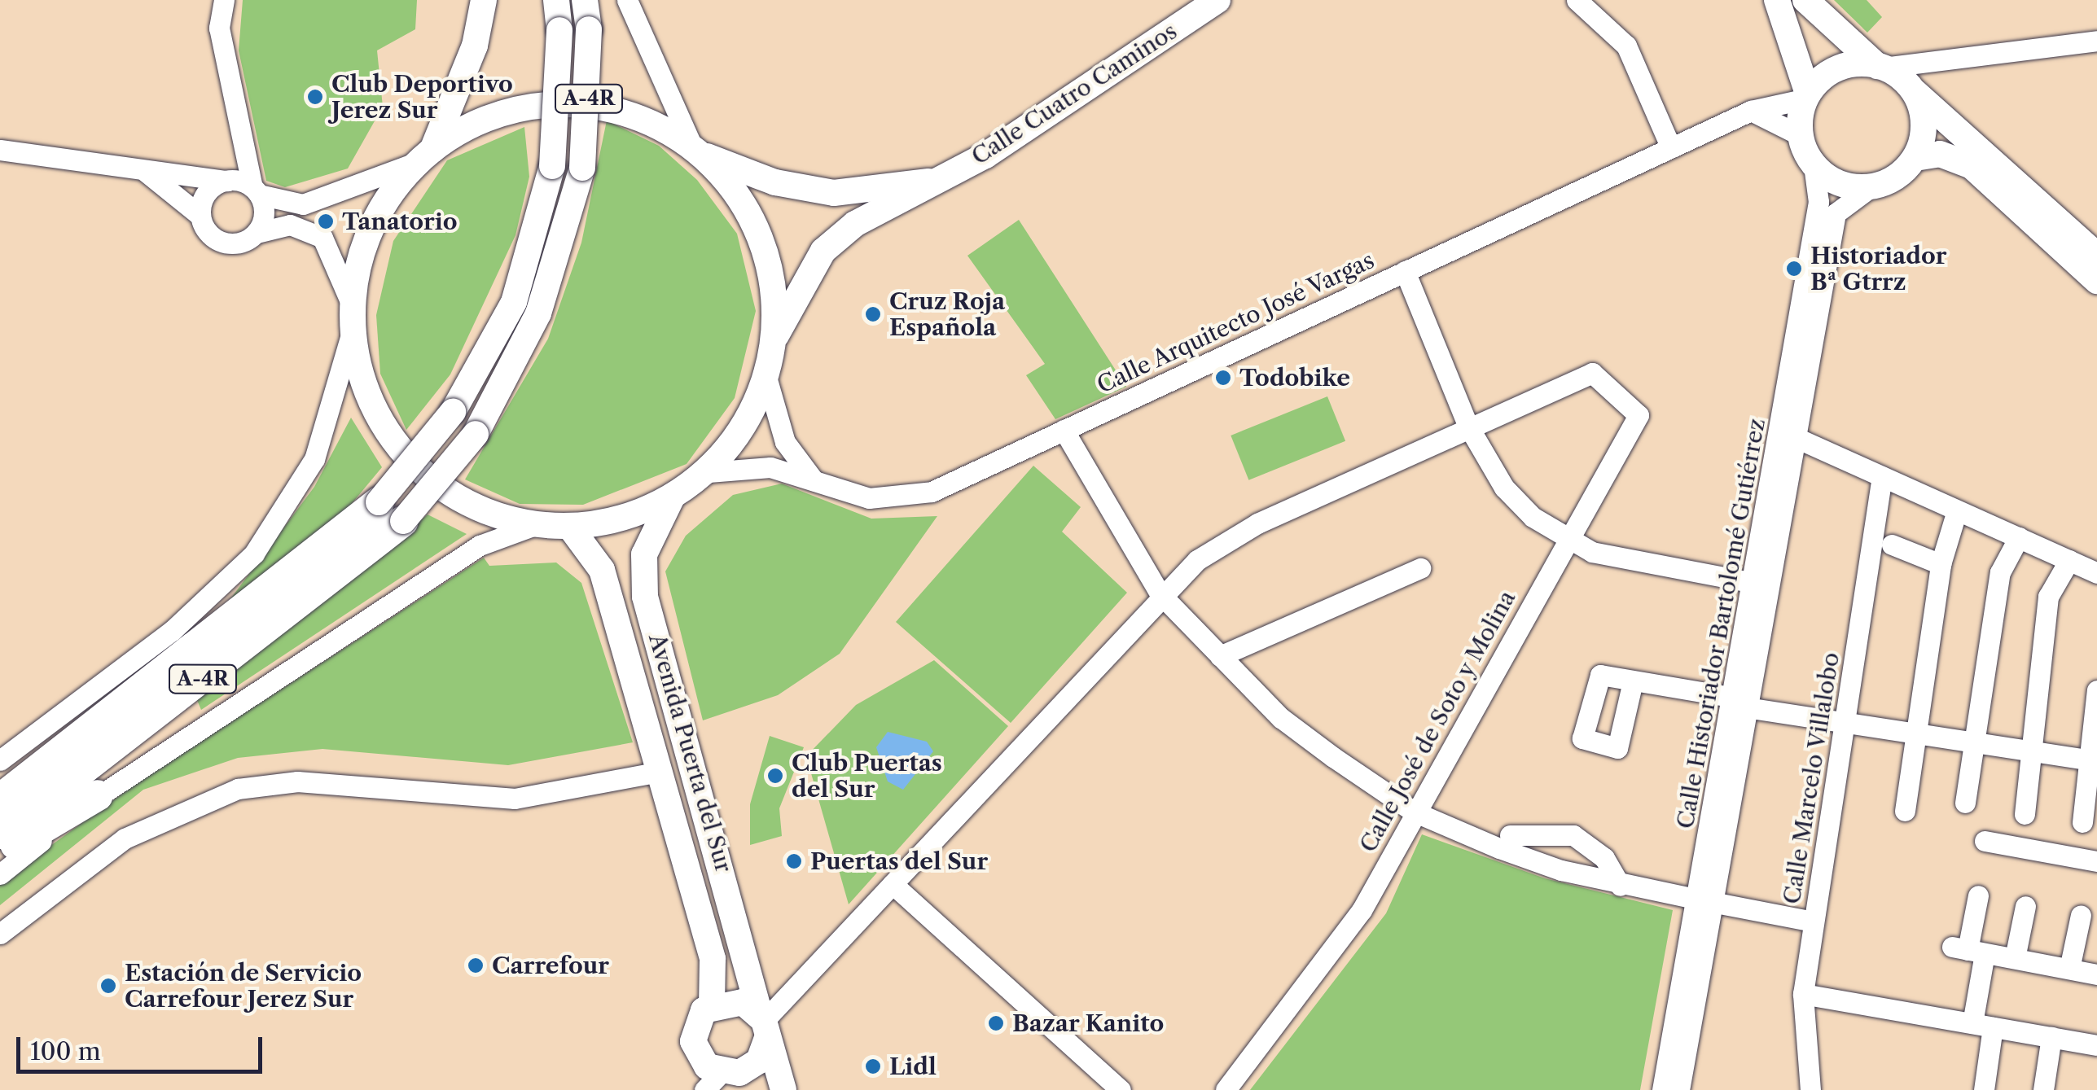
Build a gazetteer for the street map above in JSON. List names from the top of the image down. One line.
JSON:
{"streets":{"highway":["A-4R"],"main road":["Calle Cuatro Caminos","Avenida Puerta del Sur"],"street":["Calle Arquitecto José Vargas","Calle Historiador Bartolomé Gutiérrez","Calle José de Soto y Molina","Calle Marcelo Villalobo"]},"crossings":[["Calle Arquitecto José Vargas","Calle Historiador Bartolomé Gutiérrez"]],"places":["Club Deportivo Jerez Sur","Tanatorio","Historiador Bª Gtrrz","Cruz Roja Española","Todobike","Club Puertas del Sur","Puertas del Sur","Carrefour","Estación de Servicio Carrefour Jerez Sur","Bazar Kanito","Lidl"],"scale_bar":"100 m"}
